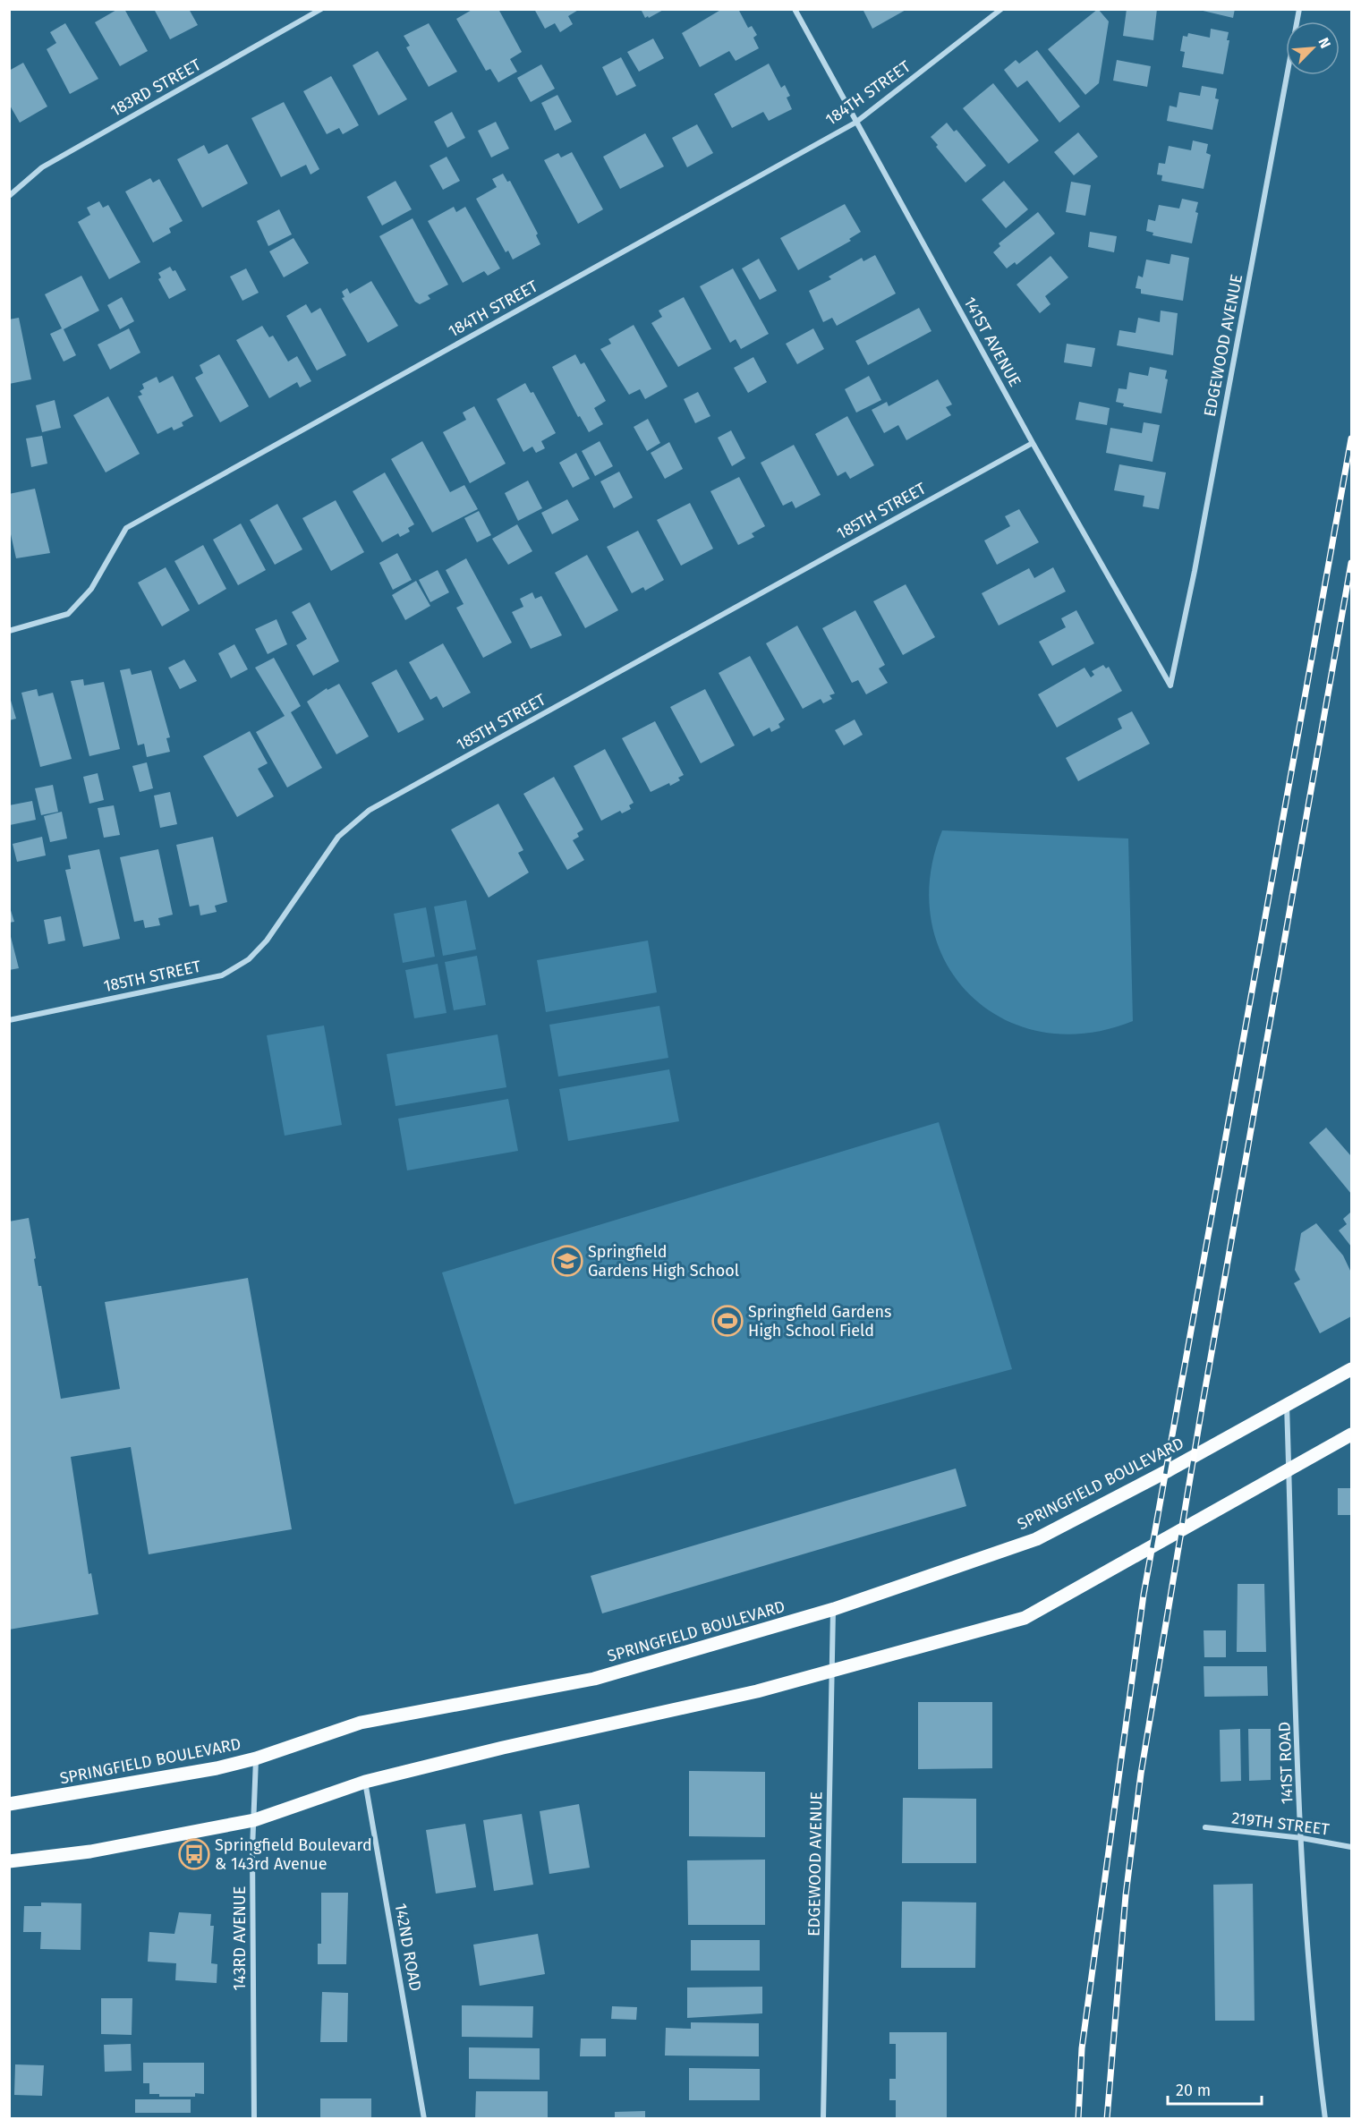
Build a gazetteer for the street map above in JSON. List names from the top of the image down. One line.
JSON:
{"streets":{"main road":["SPRINGFIELD BOULEVARD"],"street":["183RD STREET","184TH STREET","141ST AVENUE","EDGEWOOD AVENUE","185TH STREET","141ST ROAD","219TH STREET","143RD AVENUE","142ND ROAD"]},"crossings":[["184TH STREET","141ST AVENUE"],["141ST AVENUE","EDGEWOOD AVENUE"],["141ST AVENUE","185TH STREET"],["EDGEWOOD AVENUE","SPRINGFIELD BOULEVARD"],["SPRINGFIELD BOULEVARD","141ST ROAD"],["SPRINGFIELD BOULEVARD","143RD AVENUE"],["141ST ROAD","219TH STREET"]],"places":{"school or university":["Springfield Gardens High School"],"sports":["Springfield Gardens High School Field"],"bus stop":["Springfield Boulevard & 143rd Avenue"]},"scale_bar":"20 m","north":"top right"}
